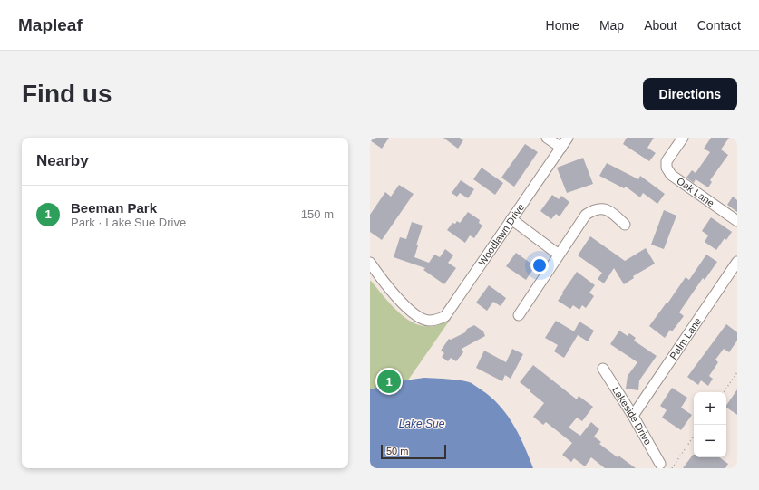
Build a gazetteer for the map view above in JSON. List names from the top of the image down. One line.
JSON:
{"streets":{"street":["Oak Lane","Woodlawn Drive","Palm Lane","Lakeside Drive"]},"crossings":[["Palm Lane","Lakeside Drive"]],"water":["Lake Sue"],"scale_bar":"50 m","page":{"header":"Mapleaf","nav":["Home","Map","About","Contact"],"buttons":"Directions","title":"Find us","heading":"Nearby","list":[{"mark":"1","name":"Beeman Park","note":"Park · Lake Sue Drive","value":"150 m"}],"pins":"1","map_buttons":["+","−"],"scale":"50 m"}}
